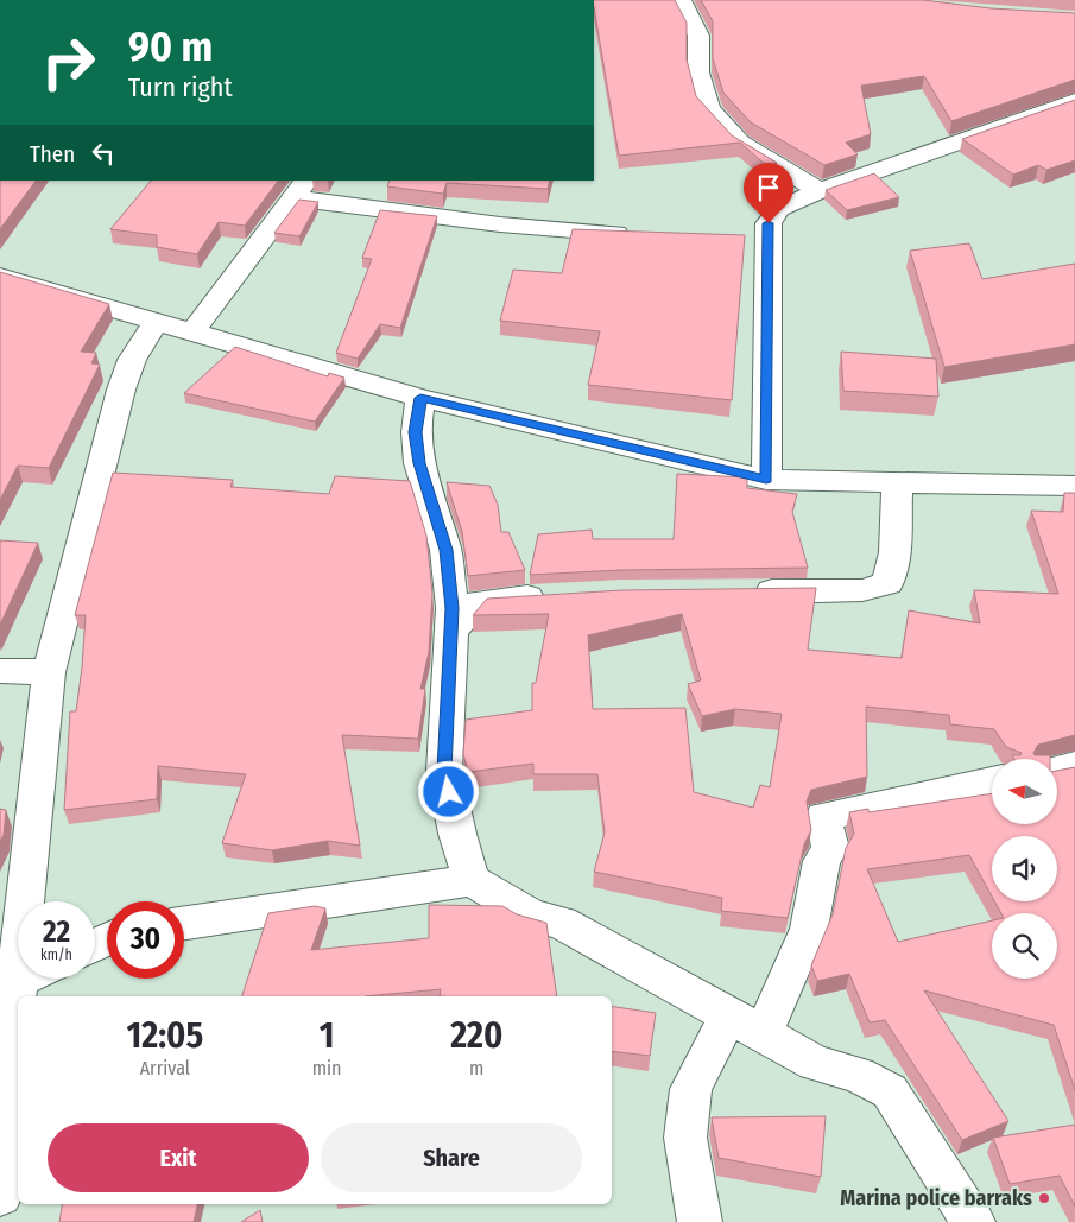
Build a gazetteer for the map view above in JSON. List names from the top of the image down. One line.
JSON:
{"places":["Marina police barraks"],"north":"left","page":{"turn":["90 m","Turn right"],"then":"Then","speed":"22 km/h","limit":"30","eta":["12:05","Arrival","1","min","220","m"],"buttons":["Exit","Share"]}}
